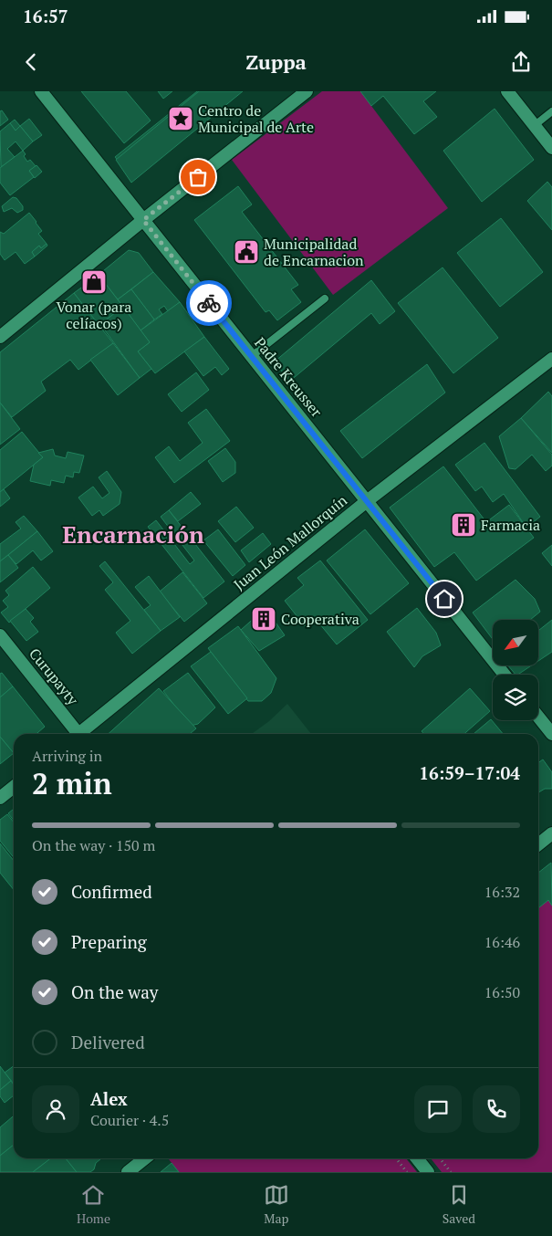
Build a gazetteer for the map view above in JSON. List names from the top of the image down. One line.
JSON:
{"streets":{"street":["Padre Kreusser","Juan León Mallorquín","Curupayty"]},"crossings":[["Padre Kreusser","Juan León Mallorquín"]],"districts":["Encarnación"],"places":{"place":["Centro de Municipal de Arte"],"public building":["Municipalidad de Encarnacion"],"shop":["Vonar (para celíacos)"],"building":["Farmacia","Cooperativa"]},"north":"bottom left","page":{"status":"16:57","header":"Zuppa","heading":["2 min","Arriving in","16:59–17:04"],"panel":["Alex","Courier · 4.5"],"bar":"On the way · 150 m","list":[["Confirmed","16:32"],["Preparing","16:46"],["On the way","16:50"],"Delivered"],"tabs":["Home","Map","Saved"]}}
